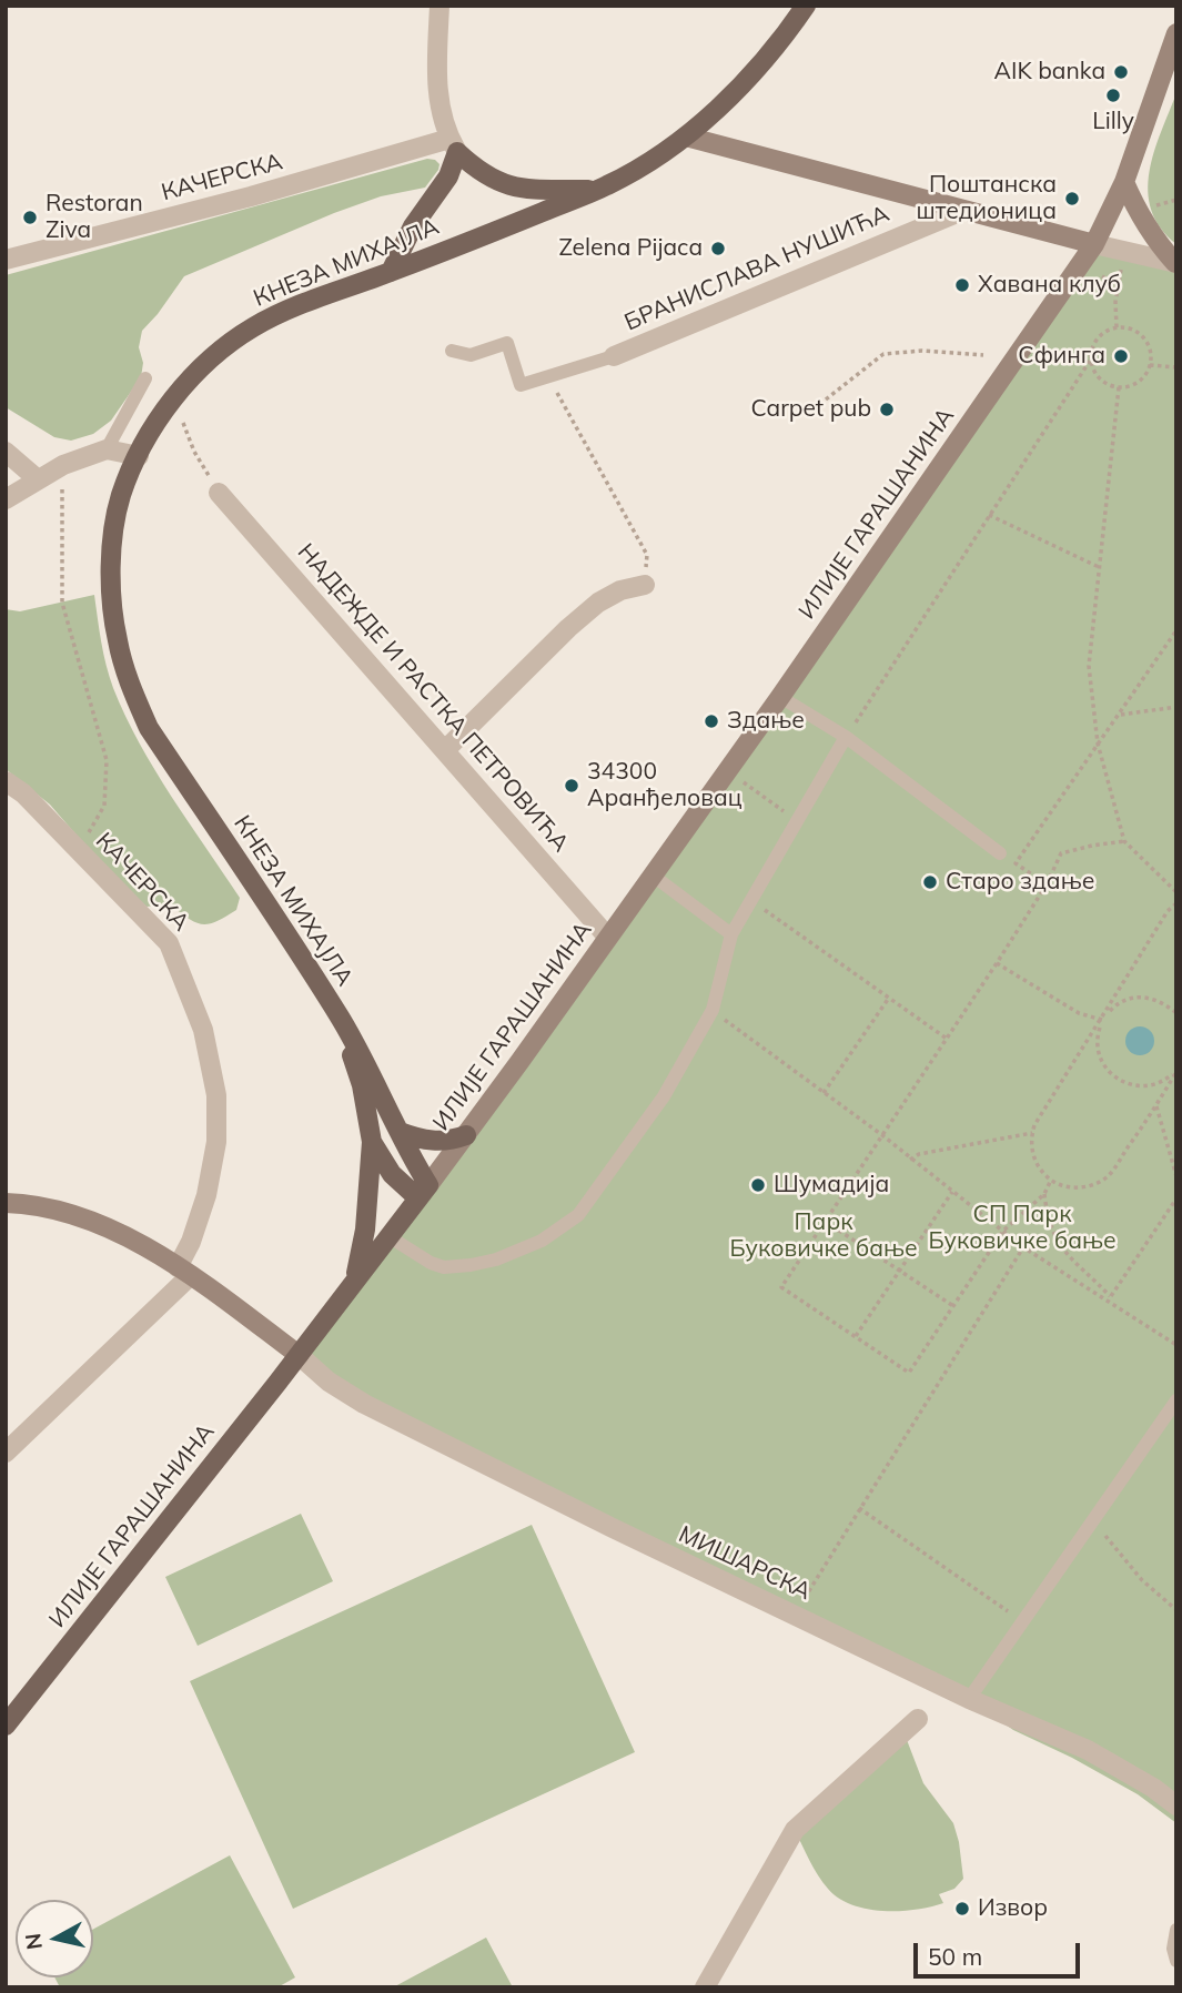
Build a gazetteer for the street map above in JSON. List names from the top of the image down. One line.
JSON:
{"streets":{"main road":["КНЕЗА МИХАЈЛА","ИЛИЈЕ ГАРАШАНИНА"],"street":["КАЧЕРСКА","БРАНИСЛАВА НУШИЋА","НАДЕЖДЕ И РАСТКА ПЕТРОВИЋА","МИШАРСКА"]},"crossings":[["КНЕЗА МИХАЈЛА","ИЛИЈЕ ГАРАШАНИНА"],["ИЛИЈЕ ГАРАШАНИНА","НАДЕЖДЕ И РАСТКА ПЕТРОВИЋА"],["ИЛИЈЕ ГАРАШАНИНА","МИШАРСКА"]],"parks":["СП Парк Буковичке бање","Парк Буковичке бање"],"places":["AIK banka","Lilly","Поштанска штедионица","Restoran Ziva","Zelena Pijaca","Хавана клуб","Сфинга","Carpet pub","Здање","34300 Аранђеловац","Старо здање","Шумадија","Извор"],"scale_bar":"50 m","north":"left"}
